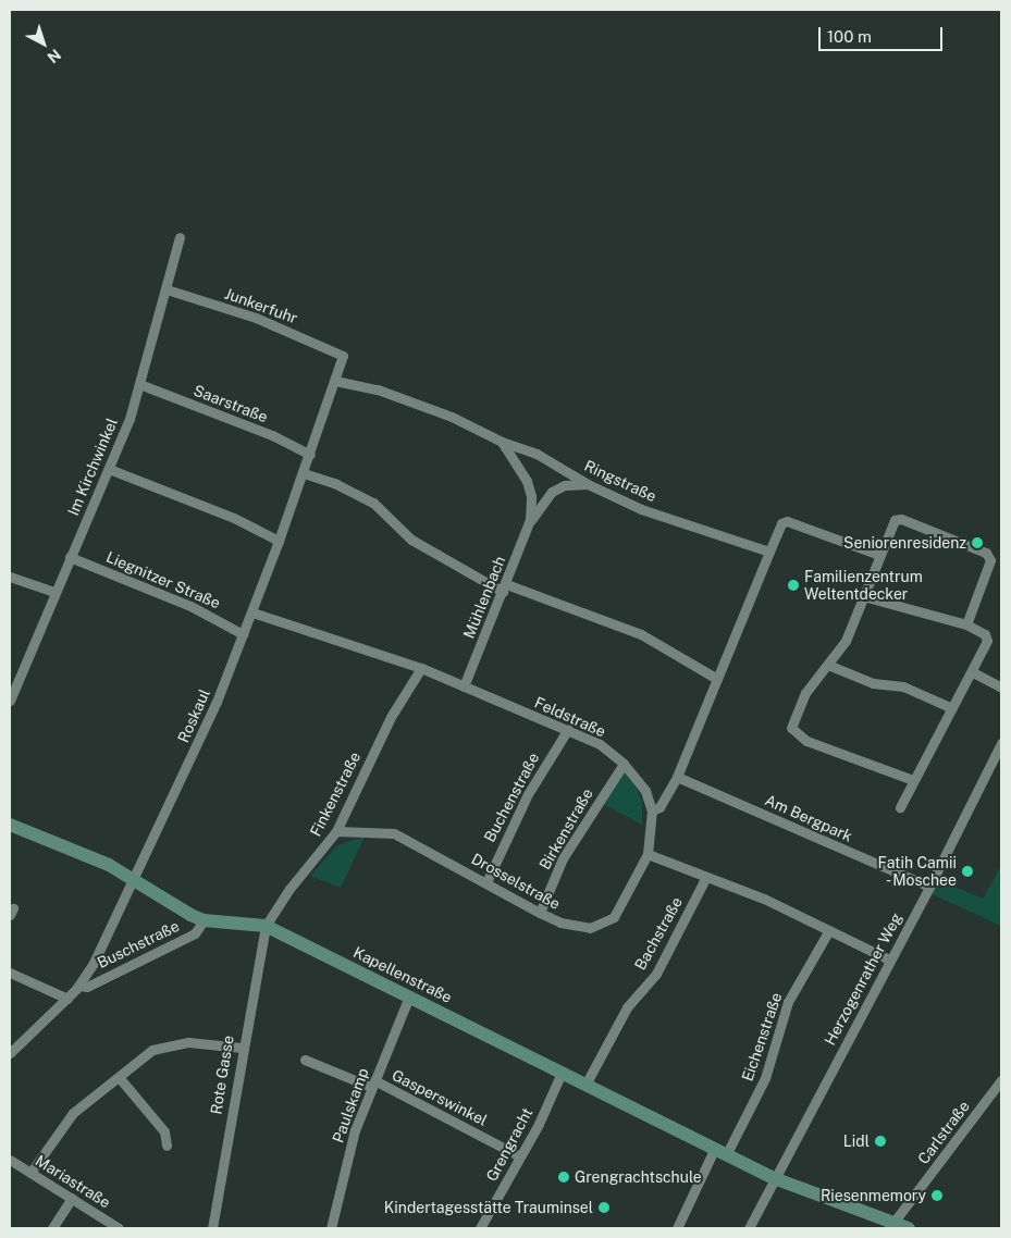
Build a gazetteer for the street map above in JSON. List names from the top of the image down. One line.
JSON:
{"streets":{"street":["Junkerfuhr","Saarstraße","Im Kirchwinkel","Ringstraße","Liegnitzer Straße","Mühlenbach","Roskaul","Feldstraße","Finkenstraße","Buchenstraße","Am Bergpark","Birkenstraße","Drosselstraße","Bachstraße","Buschstraße","Kapellenstraße","Herzogenrather Weg","Eichenstraße","Rote Gasse","Gasperswinkel","Paulskamp","Carlstraße","Grengracht","Mariastraße"]},"crossings":[["Junkerfuhr","Im Kirchwinkel"],["Junkerfuhr","Roskaul"],["Saarstraße","Im Kirchwinkel"],["Saarstraße","Roskaul"],["Im Kirchwinkel","Liegnitzer Straße"],["Ringstraße","Mühlenbach"],["Ringstraße","Roskaul"],["Liegnitzer Straße","Roskaul"],["Mühlenbach","Feldstraße"],["Roskaul","Feldstraße"],["Roskaul","Buschstraße"],["Roskaul","Kapellenstraße"],["Feldstraße","Finkenstraße"],["Feldstraße","Buchenstraße"],["Feldstraße","Birkenstraße"],["Feldstraße","Drosselstraße"],["Finkenstraße","Drosselstraße"],["Finkenstraße","Kapellenstraße"],["Finkenstraße","Rote Gasse"],["Buchenstraße","Drosselstraße"],["Am Bergpark","Herzogenrather Weg"],["Birkenstraße","Drosselstraße"],["Bachstraße","Kapellenstraße"],["Buschstraße","Kapellenstraße"],["Kapellenstraße","Herzogenrather Weg"],["Kapellenstraße","Eichenstraße"],["Kapellenstraße","Rote Gasse"],["Kapellenstraße","Paulskamp"],["Kapellenstraße","Carlstraße"],["Kapellenstraße","Grengracht"],["Gasperswinkel","Paulskamp"],["Gasperswinkel","Grengracht"]],"places":["Seniorenresidenz","Familienzentrum Weltentdecker","Fatih Camii - Moschee","Lidl","Grengrachtschule","Riesenmemory","Kindertagesstätte Trauminsel"],"scale_bar":"100 m","north":"bottom right"}
